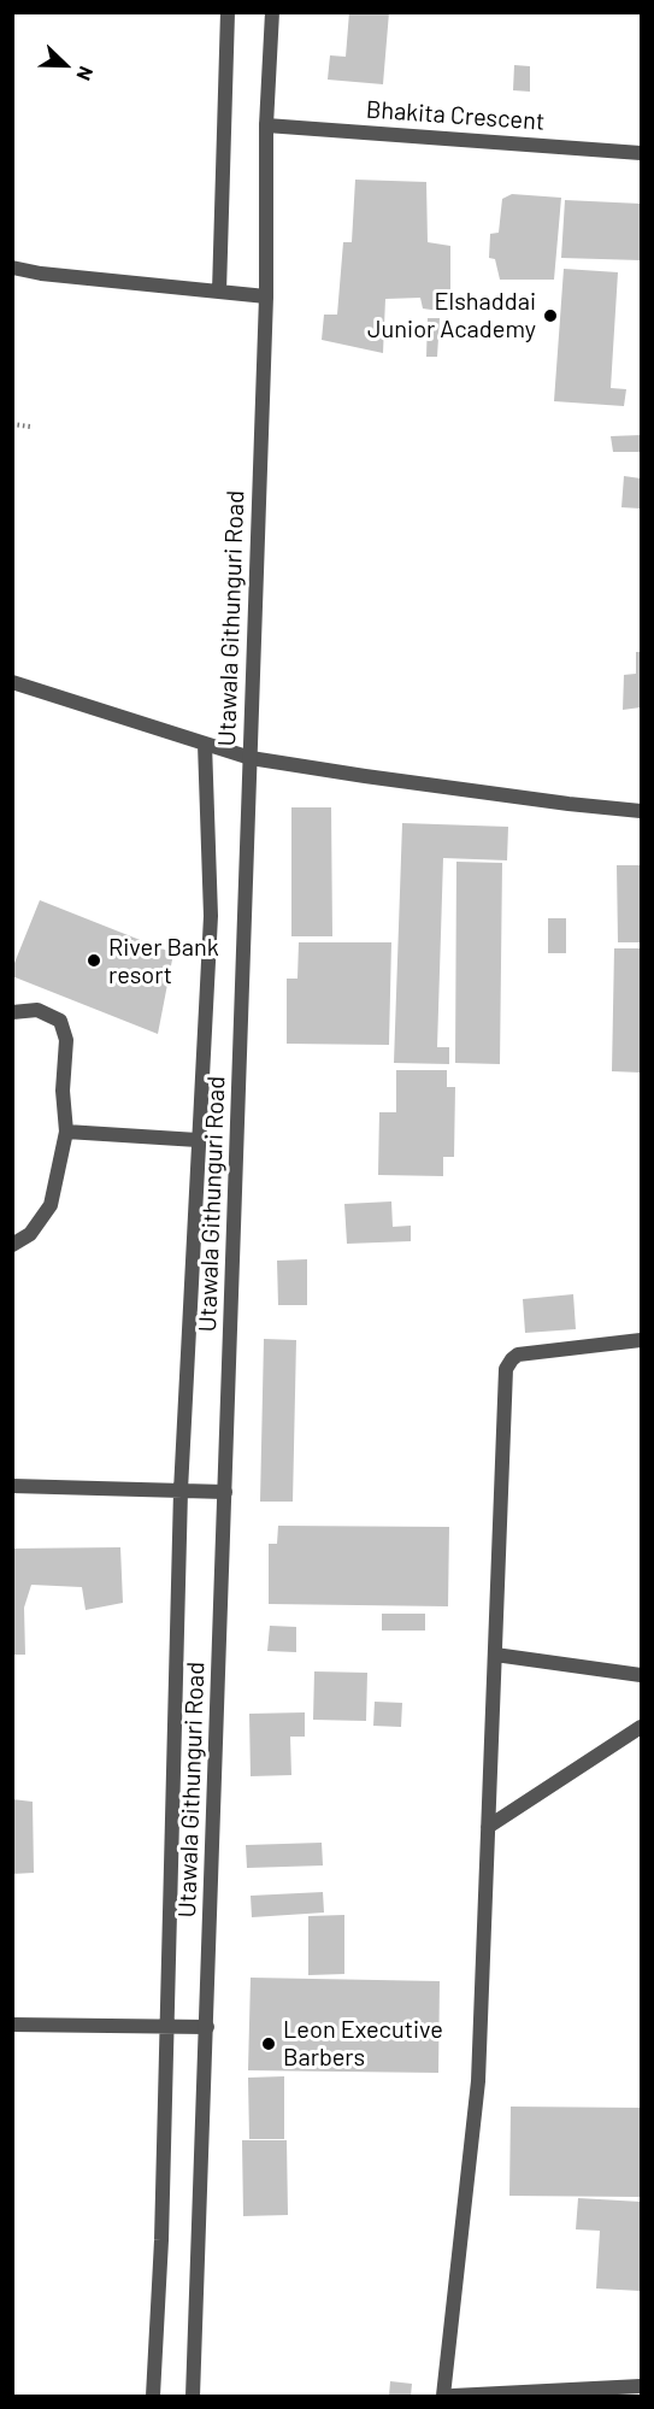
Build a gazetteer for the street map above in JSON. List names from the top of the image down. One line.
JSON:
{"streets":{"street":["Bhakita Crescent","Utawala Githunguri Road"]},"crossings":[["Bhakita Crescent","Utawala Githunguri Road"]],"places":["Elshaddai Junior Academy","River Bank resort","Leon Executive Barbers"],"north":"bottom right"}
